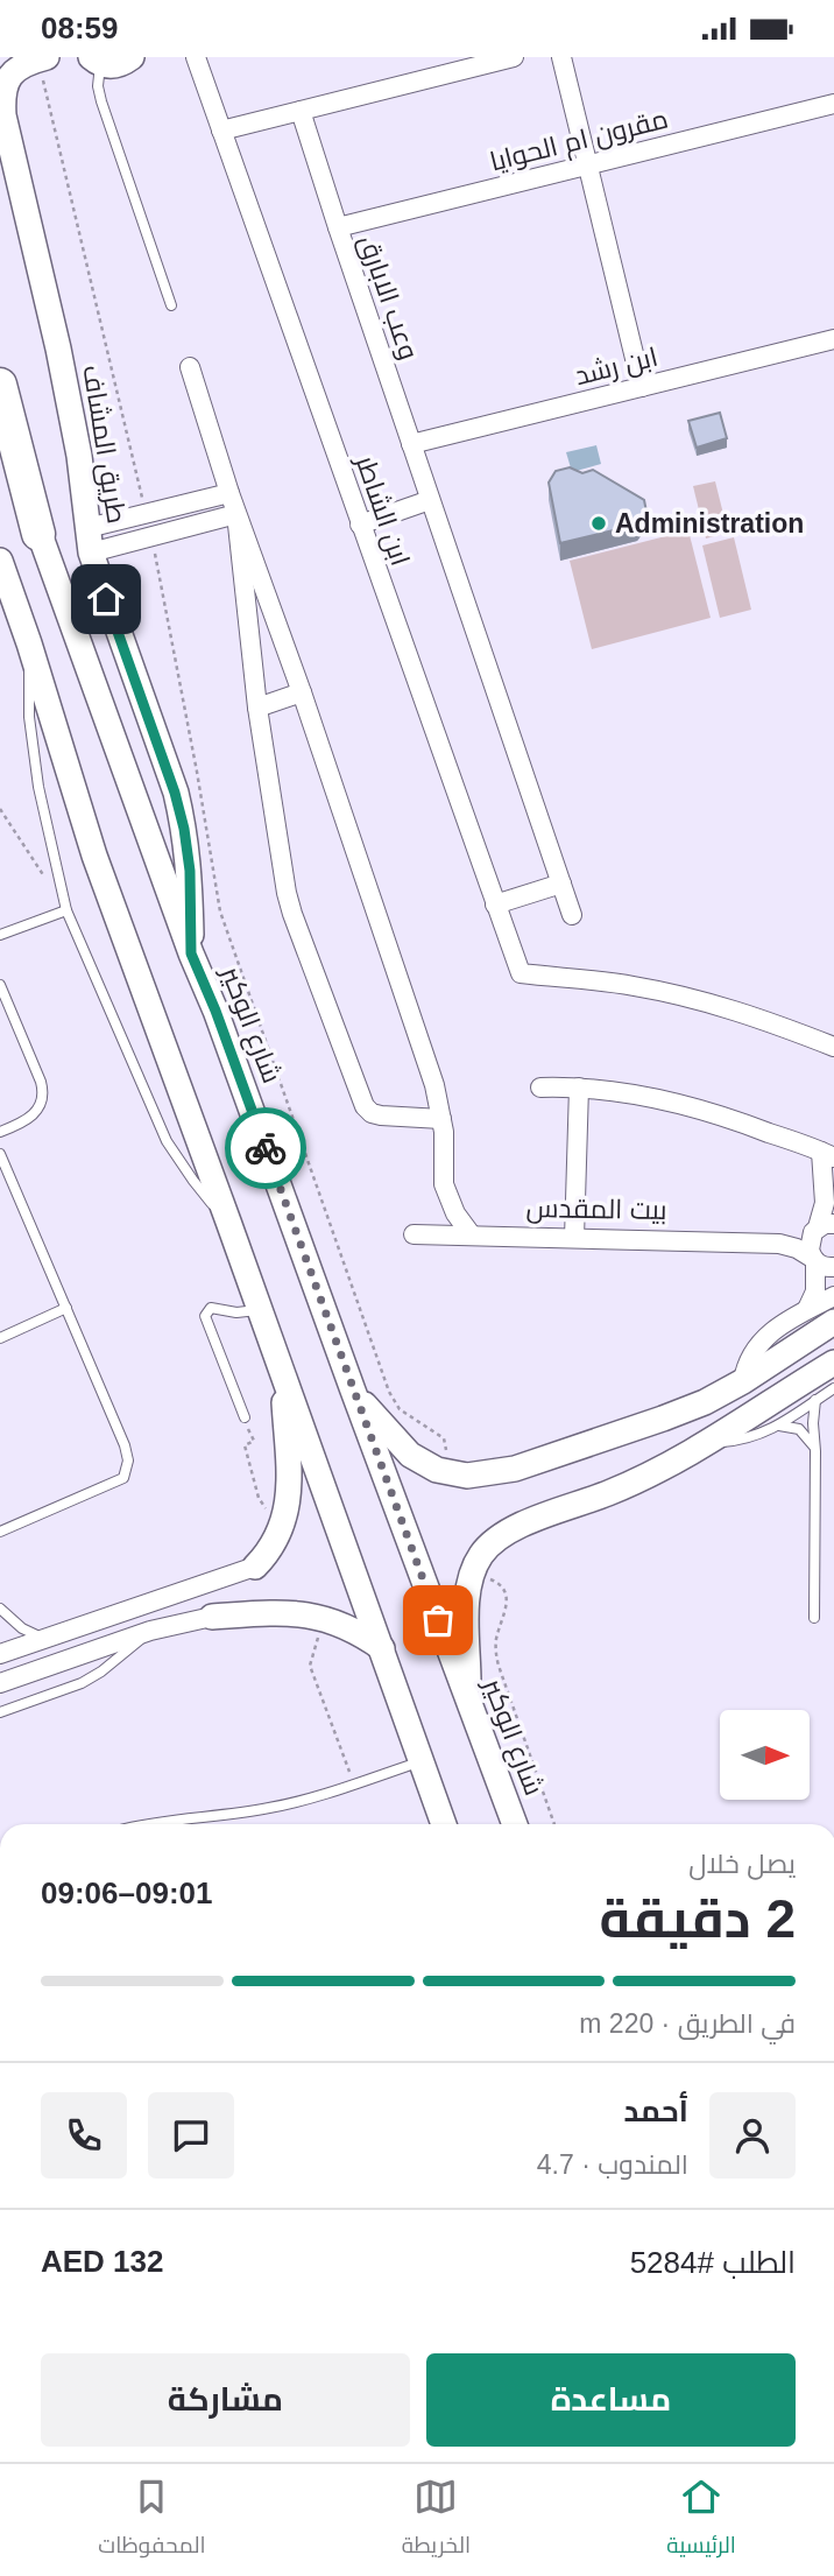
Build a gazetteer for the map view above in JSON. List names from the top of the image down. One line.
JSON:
{"streets":{"main road":["طريق المشاف","شارع الوكير"],"street":["مقرون ام الحوايا","وعب الابارق","ابن رشد","ابن الشاطر","بيت المقدس"]},"crossings":[["مقرون ام الحوايا","وعب الابارق"],["وعب الابارق","ابن رشد"],["طريق المشاف","شارع الوكير"]],"places":["Administration"],"north":"right","page":{"status":"08:59","heading":["2 دقيقة","يصل خلال","09:01–09:06"],"panel":["أحمد","المندوب · 4.7","الطلب #5284","AED 132"],"bar":"في الطريق · 220 m","buttons":["مساعدة","مشاركة"],"tabs":["الرئيسية","الخريطة","المحفوظات"]}}
